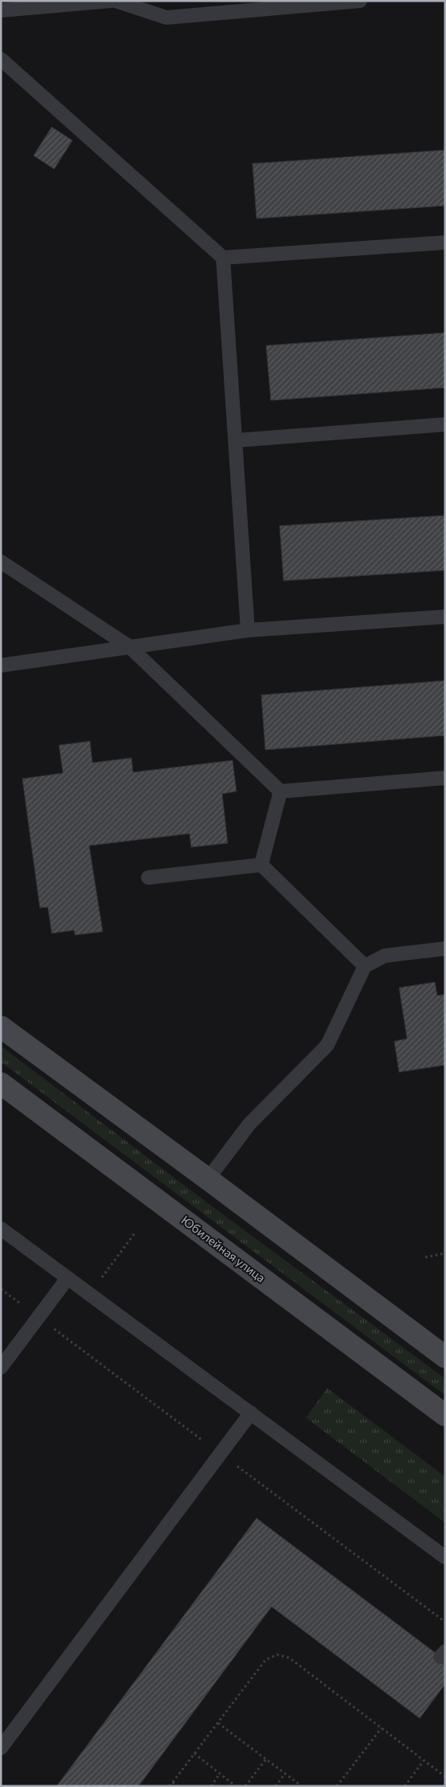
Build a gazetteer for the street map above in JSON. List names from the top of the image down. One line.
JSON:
{"streets":{"main road":["Юбилейная улица"]}}
